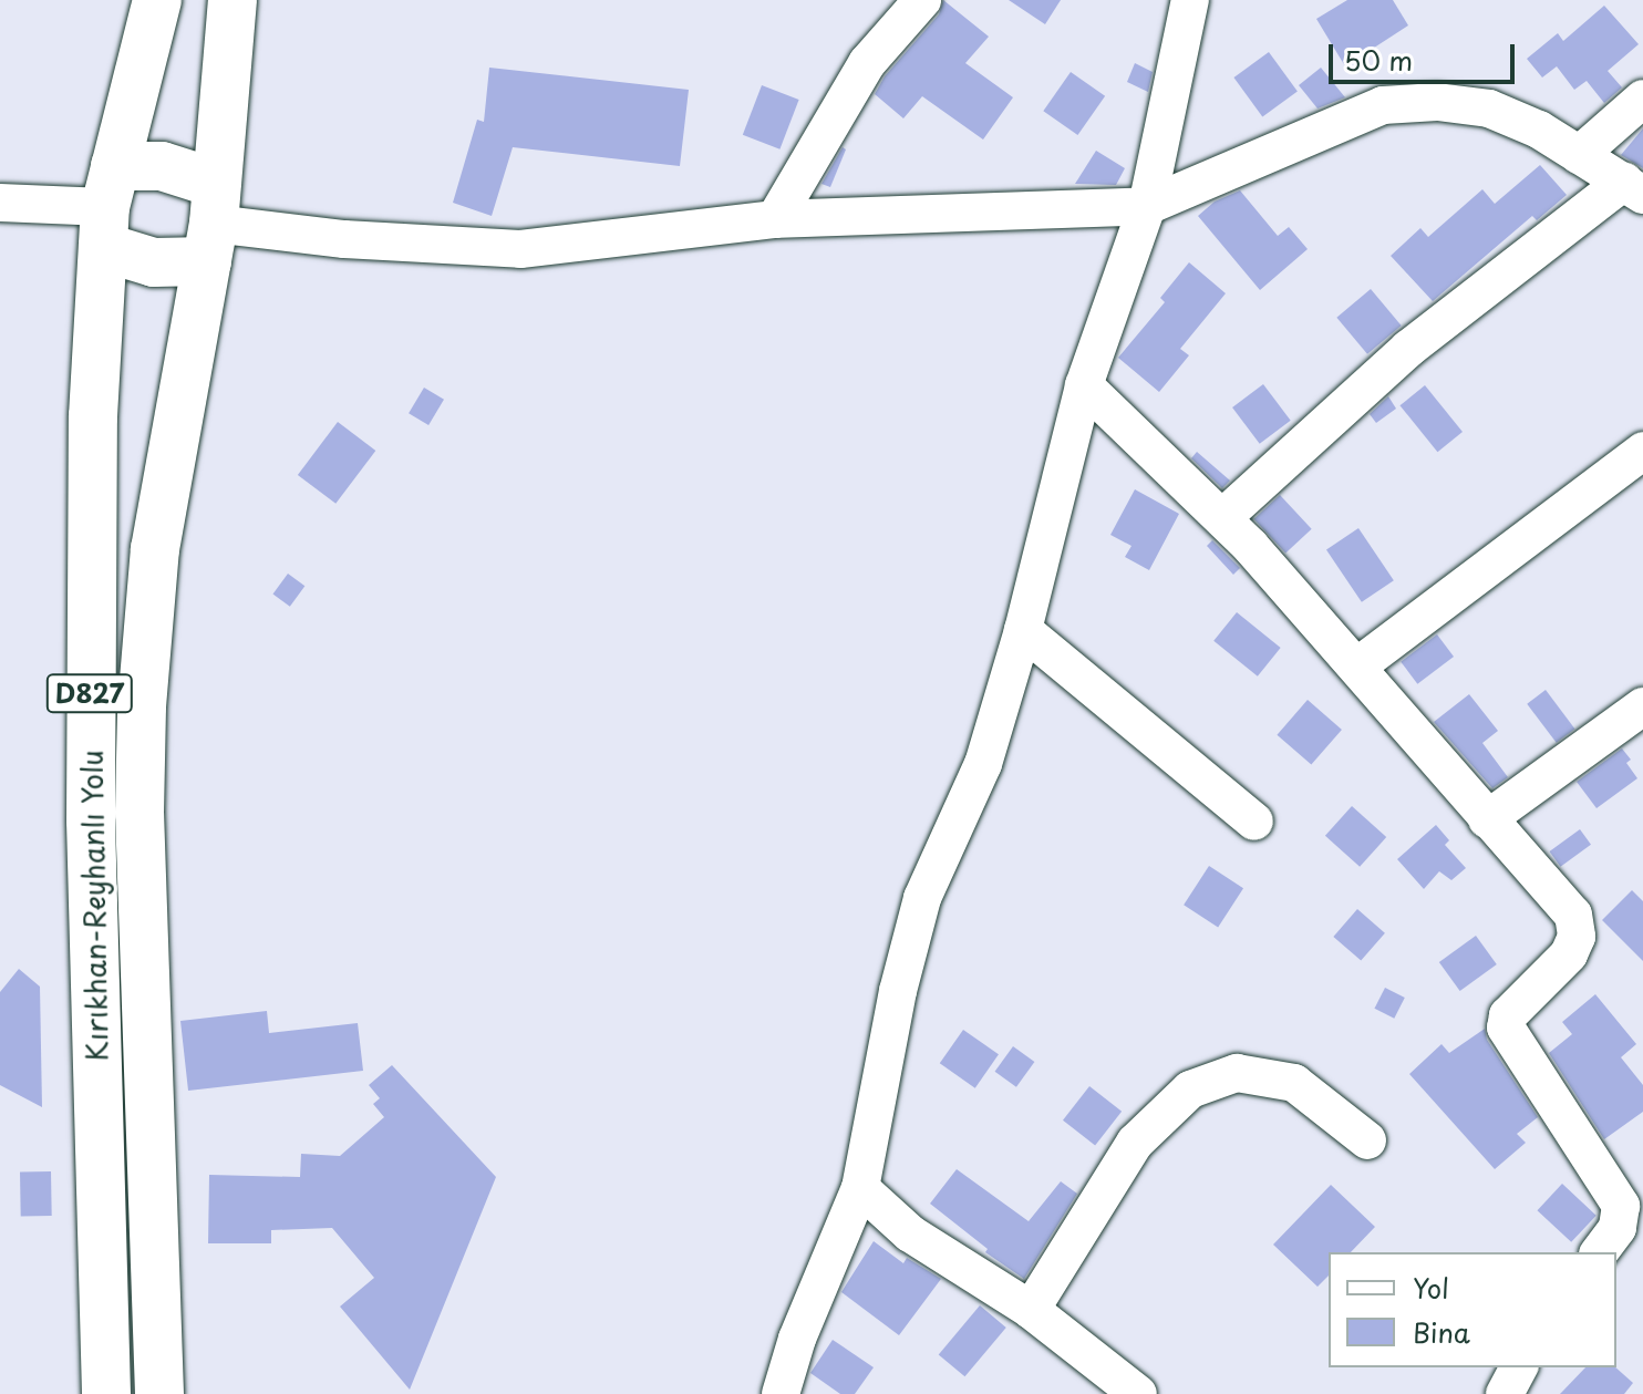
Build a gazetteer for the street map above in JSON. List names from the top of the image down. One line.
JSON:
{"streets":{"highway":["D827","Kırıkhan-Reyhanlı Yolu"]},"legend":["Yol","Bina"],"scale_bar":"50 m"}
